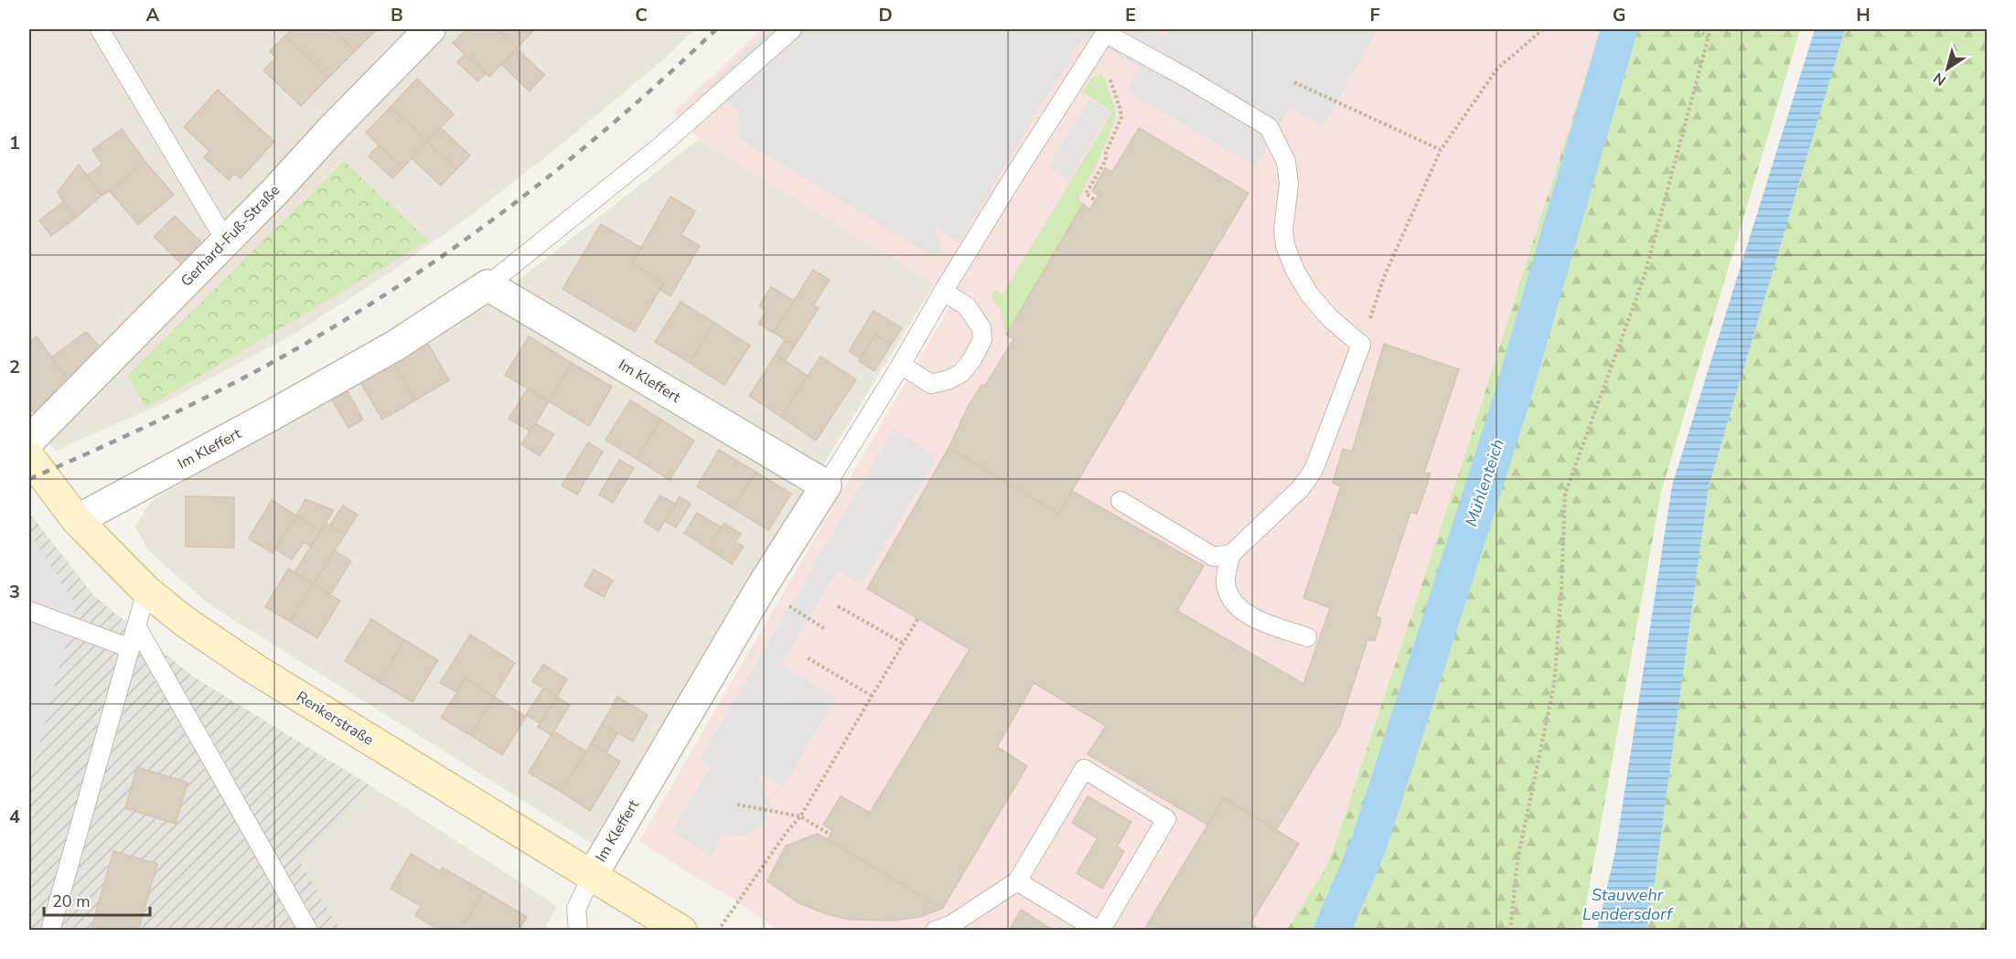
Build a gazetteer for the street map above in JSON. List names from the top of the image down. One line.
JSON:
{"streets":{"street":["Gerhard-Fuß-Straße","Im Kleffert","Renkerstraße"]},"crossings":[["Im Kleffert","Renkerstraße"]],"water":["Mühlenteich","Stauwehr Lendersdorf"],"scale_bar":"20 m","north":"bottom left","grid":{"columns":["A","B","C","D","E","F","G","H"],"rows":["1","2","3","4"]}}
